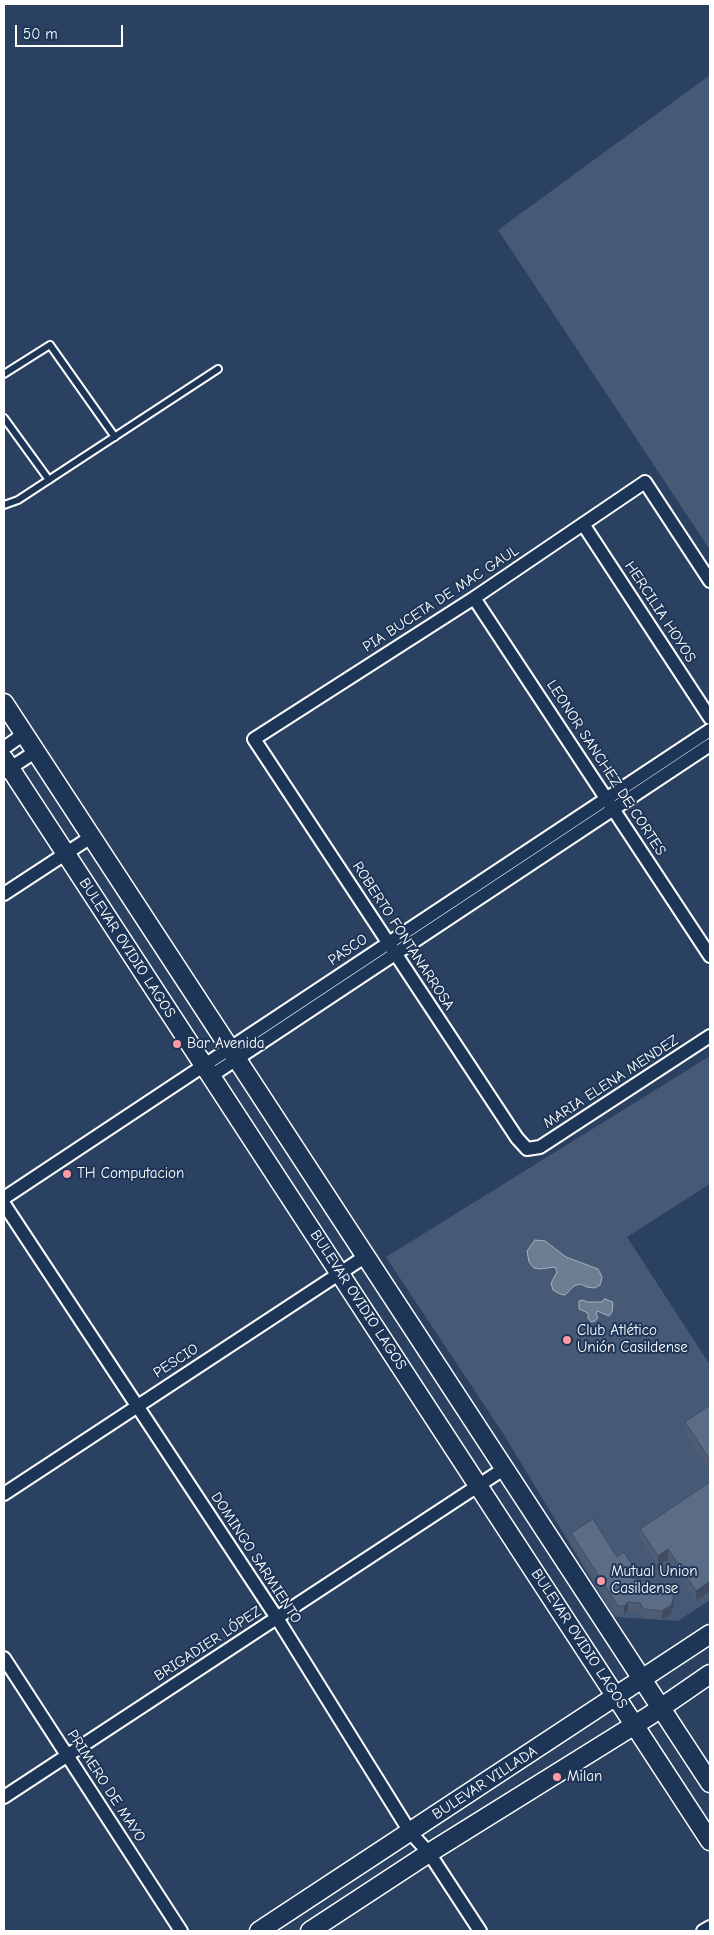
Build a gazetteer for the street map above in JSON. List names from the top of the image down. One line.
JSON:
{"streets":{"main road":["BULEVAR OVIDIO LAGOS","BULEVAR VILLADA"],"street":["PIA BUCETA DE MAC GAUL","HERCILIA HOYOS","LEONOR SANCHEZ DE CORTES","ROBERTO FONTANARROSA","PASCO","MARIA ELENA MENDEZ","PESCIO","DOMINGO SARMIENTO","BRIGADIER LÓPEZ","PRIMERO DE MAYO"]},"crossings":[["PIA BUCETA DE MAC GAUL","HERCILIA HOYOS"],["PIA BUCETA DE MAC GAUL","LEONOR SANCHEZ DE CORTES"],["PIA BUCETA DE MAC GAUL","ROBERTO FONTANARROSA"],["LEONOR SANCHEZ DE CORTES","PASCO"],["ROBERTO FONTANARROSA","PASCO"],["ROBERTO FONTANARROSA","MARIA ELENA MENDEZ"],["BULEVAR OVIDIO LAGOS","PASCO"],["BULEVAR OVIDIO LAGOS","PESCIO"],["BULEVAR OVIDIO LAGOS","BRIGADIER LÓPEZ"],["BULEVAR OVIDIO LAGOS","BULEVAR VILLADA"],["PESCIO","DOMINGO SARMIENTO"],["DOMINGO SARMIENTO","BRIGADIER LÓPEZ"],["DOMINGO SARMIENTO","BULEVAR VILLADA"],["BRIGADIER LÓPEZ","PRIMERO DE MAYO"]],"places":["Bar Avenida","TH Computacion","Club Atlético Unión Casildense","Mutual Union Casildense","Milan"],"scale_bar":"50 m"}
